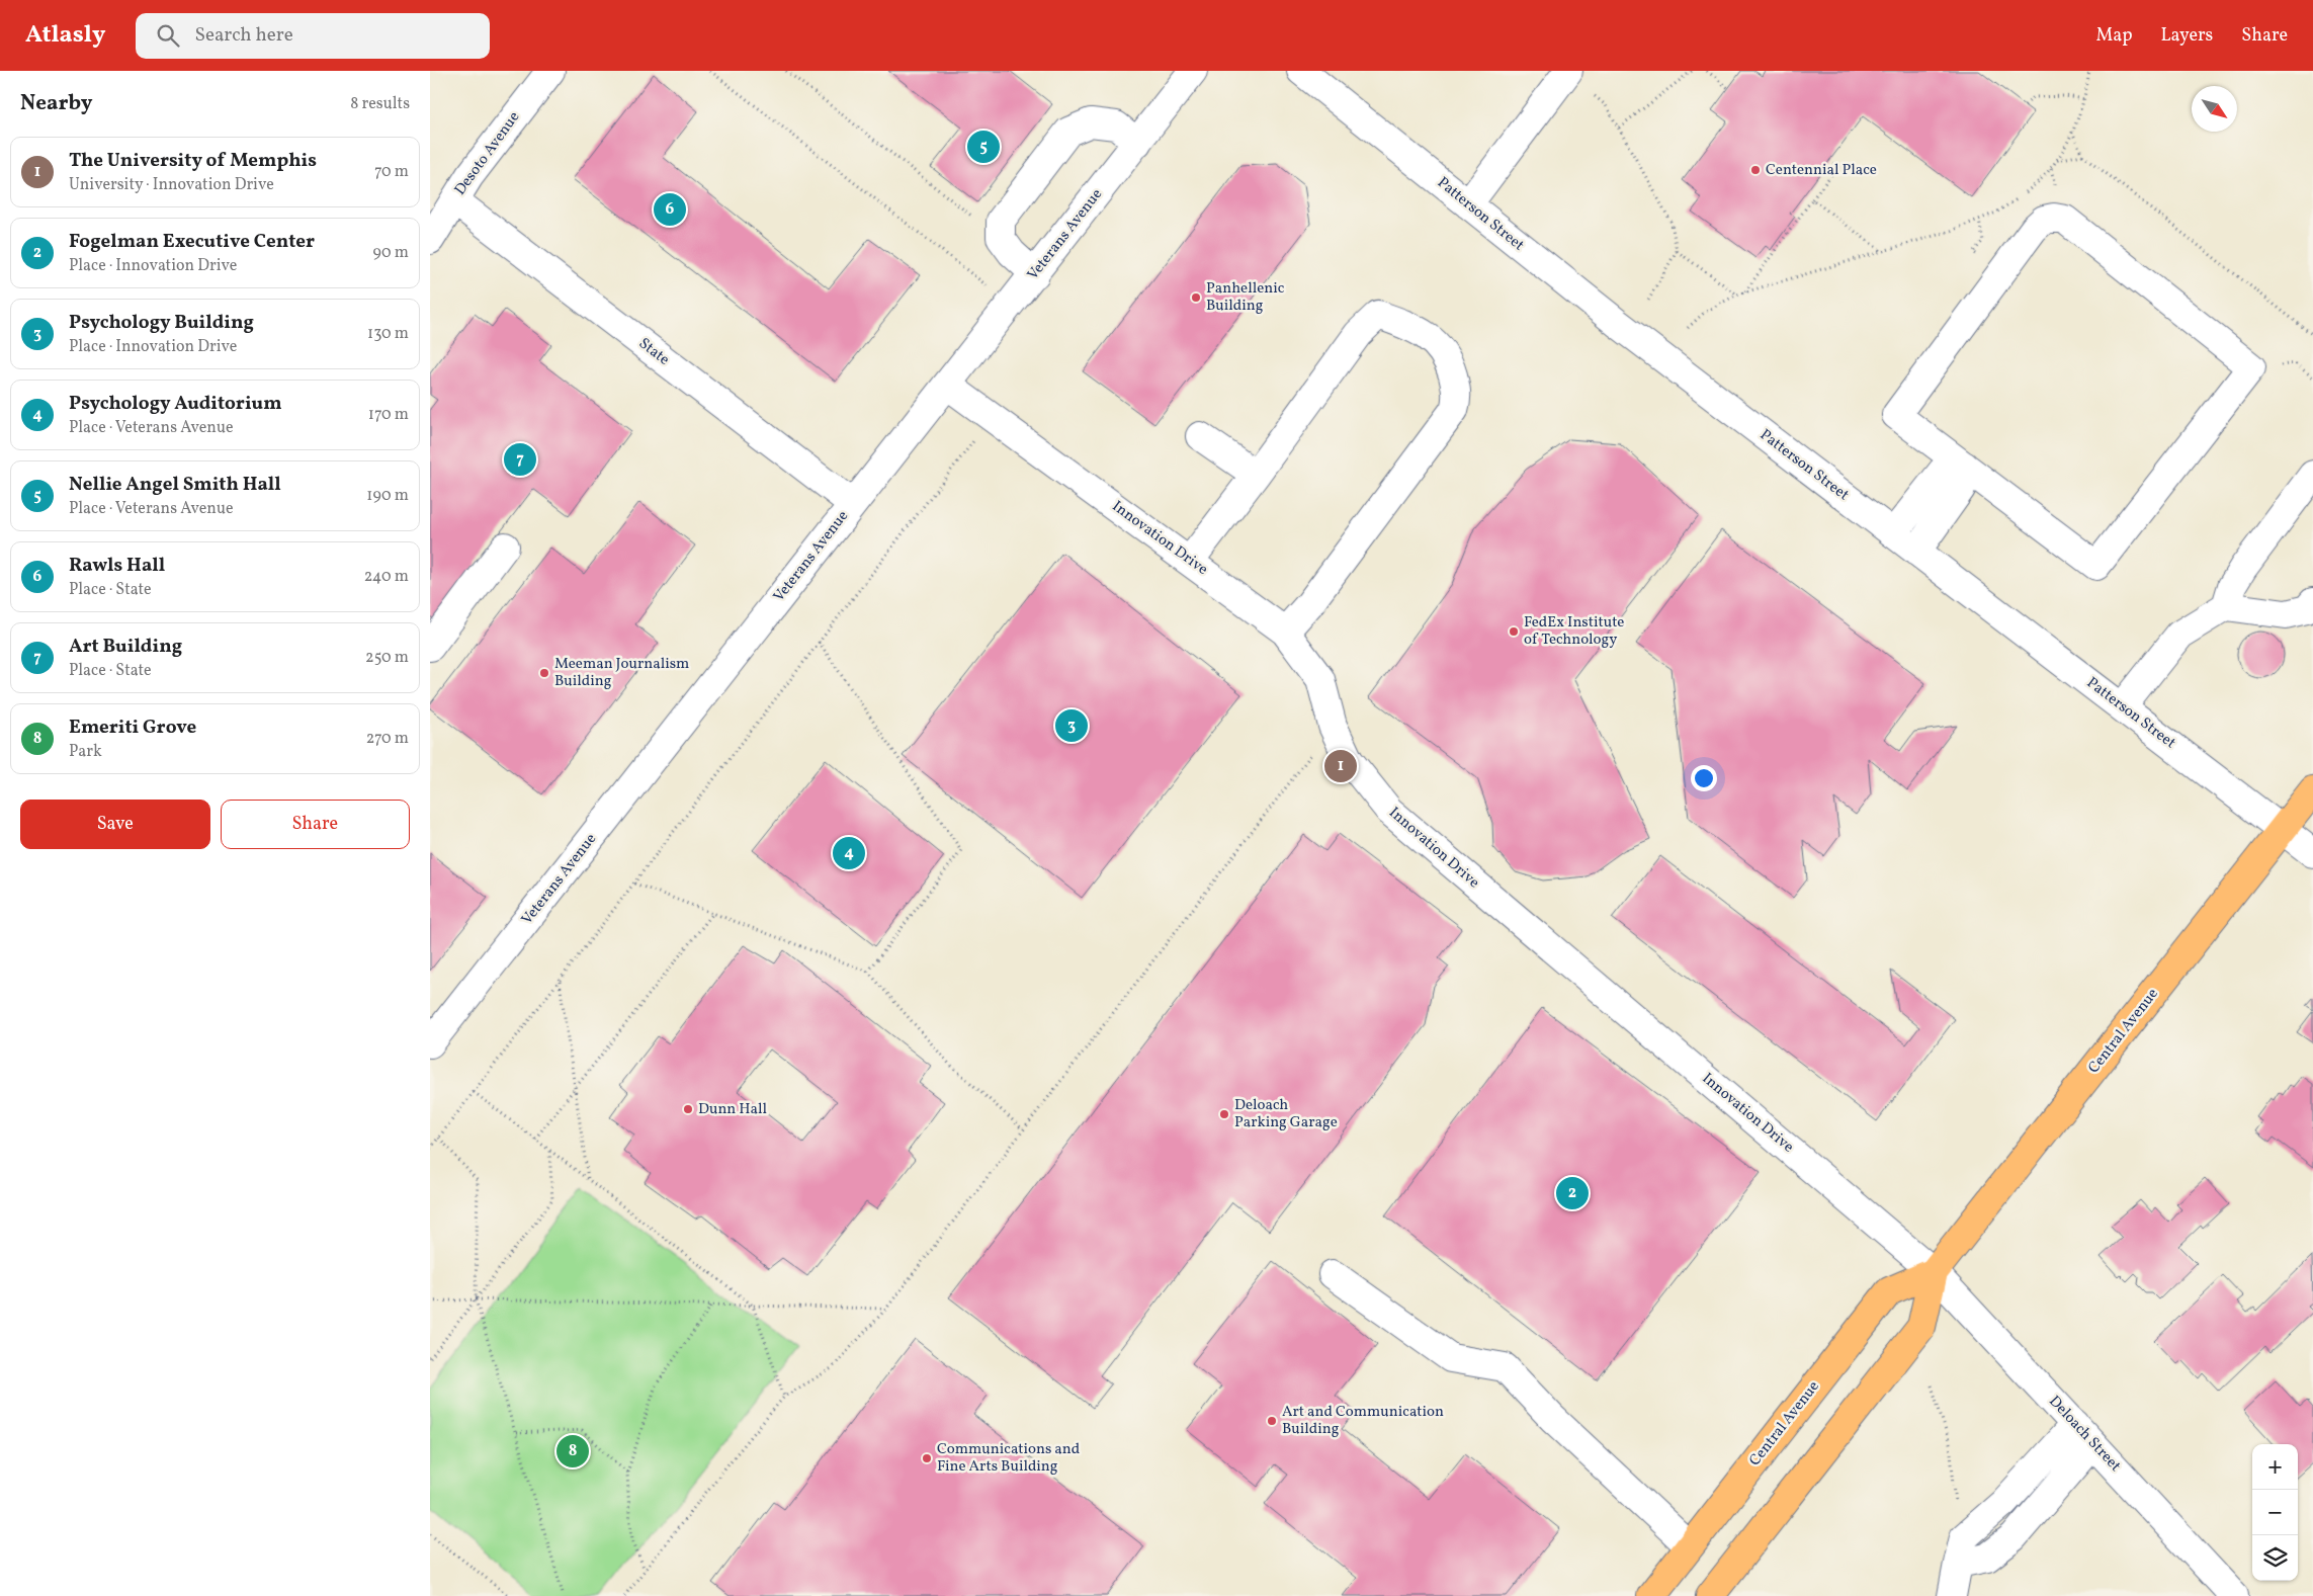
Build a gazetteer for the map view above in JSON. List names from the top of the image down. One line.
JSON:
{"streets":{"main road":["Central Avenue"],"street":["Desoto Avenue","Patterson Street","Veterans Avenue","State","Innovation Drive","Deloach Street"]},"crossings":[["Desoto Avenue","State"],["Patterson Street","Central Avenue"],["Veterans Avenue","State"],["Veterans Avenue","Innovation Drive"],["Innovation Drive","Central Avenue"],["Innovation Drive","Deloach Street"],["Central Avenue","Deloach Street"]],"places":["Centennial Place","Panhellenic Building","FedEx Institute of Technology","Meeman Journalism Building","Dunn Hall","Deloach Parking Garage","Art and Communication Building","Communications and Fine Arts Building"],"north":"bottom right","page":{"header":"Atlasly","search":"Search here","nav":["Map","Layers","Share"],"heading":["Nearby","8 results"],"pins":["5","6","7","3","1","4","2","8"],"list":[{"mark":"1","name":"The University of Memphis","note":"University · Innovation Drive","value":"70 m"},{"mark":"2","name":"Fogelman Executive Center","note":"Place · Innovation Drive","value":"90 m"},{"mark":"3","name":"Psychology Building","note":"Place · Innovation Drive","value":"130 m"},{"mark":"4","name":"Psychology Auditorium","note":"Place · Veterans Avenue","value":"170 m"},{"mark":"5","name":"Nellie Angel Smith Hall","note":"Place · Veterans Avenue","value":"190 m"},{"mark":"6","name":"Rawls Hall","note":"Place · State","value":"240 m"},{"mark":"7","name":"Art Building","note":"Place · State","value":"250 m"},{"mark":"8","name":"Emeriti Grove","note":"Park","value":"270 m"}],"buttons":["Save","Share"],"map_buttons":["+","−"]}}
